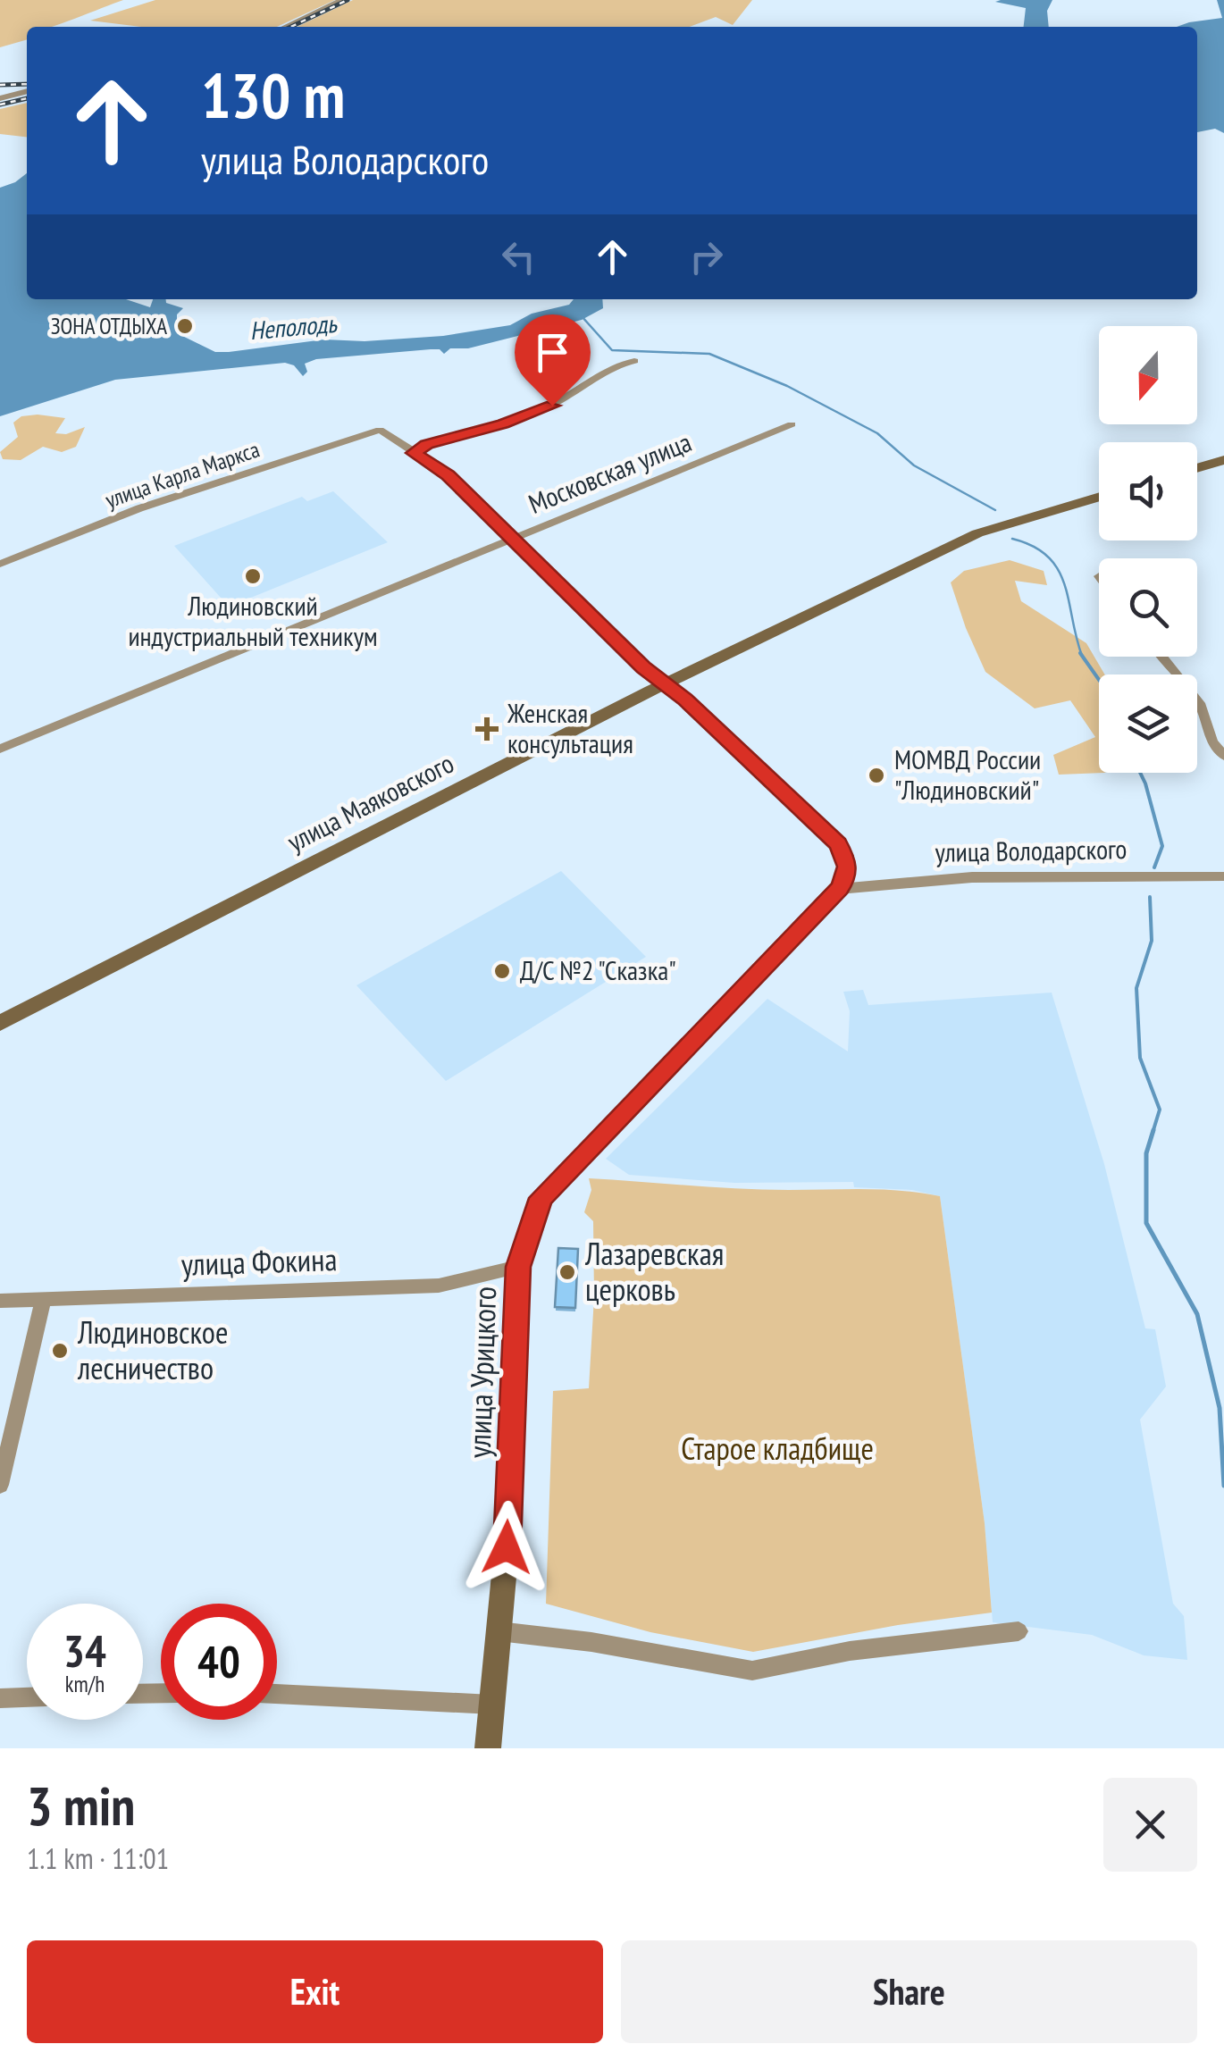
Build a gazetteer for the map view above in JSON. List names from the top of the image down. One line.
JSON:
{"streets":{"street":["Московская улица","улица Карла Маркса","улица Маяковского","улица Володарского","улица Фокина","улица Урицкого"]},"crossings":[["улица Фокина","улица Урицкого"]],"water":["Неполодь"],"parks":["Старое кладбище"],"places":{"other":["ЗОНА ОТДЫХА","Людиновский индустриальный техникум","МОМВД России \"Людиновский\"","Д/С №2 \"Сказка\"","Лазаревская церковь","Людиновское лесничество"],"health":["Женская консультация"]},"north":"bottom","page":{"turn":["130 m","улица Володарского"],"speed":"34 km/h","limit":"40","heading":["3 min","1.1 km · 11:01"],"buttons":["Exit","Share"]}}
